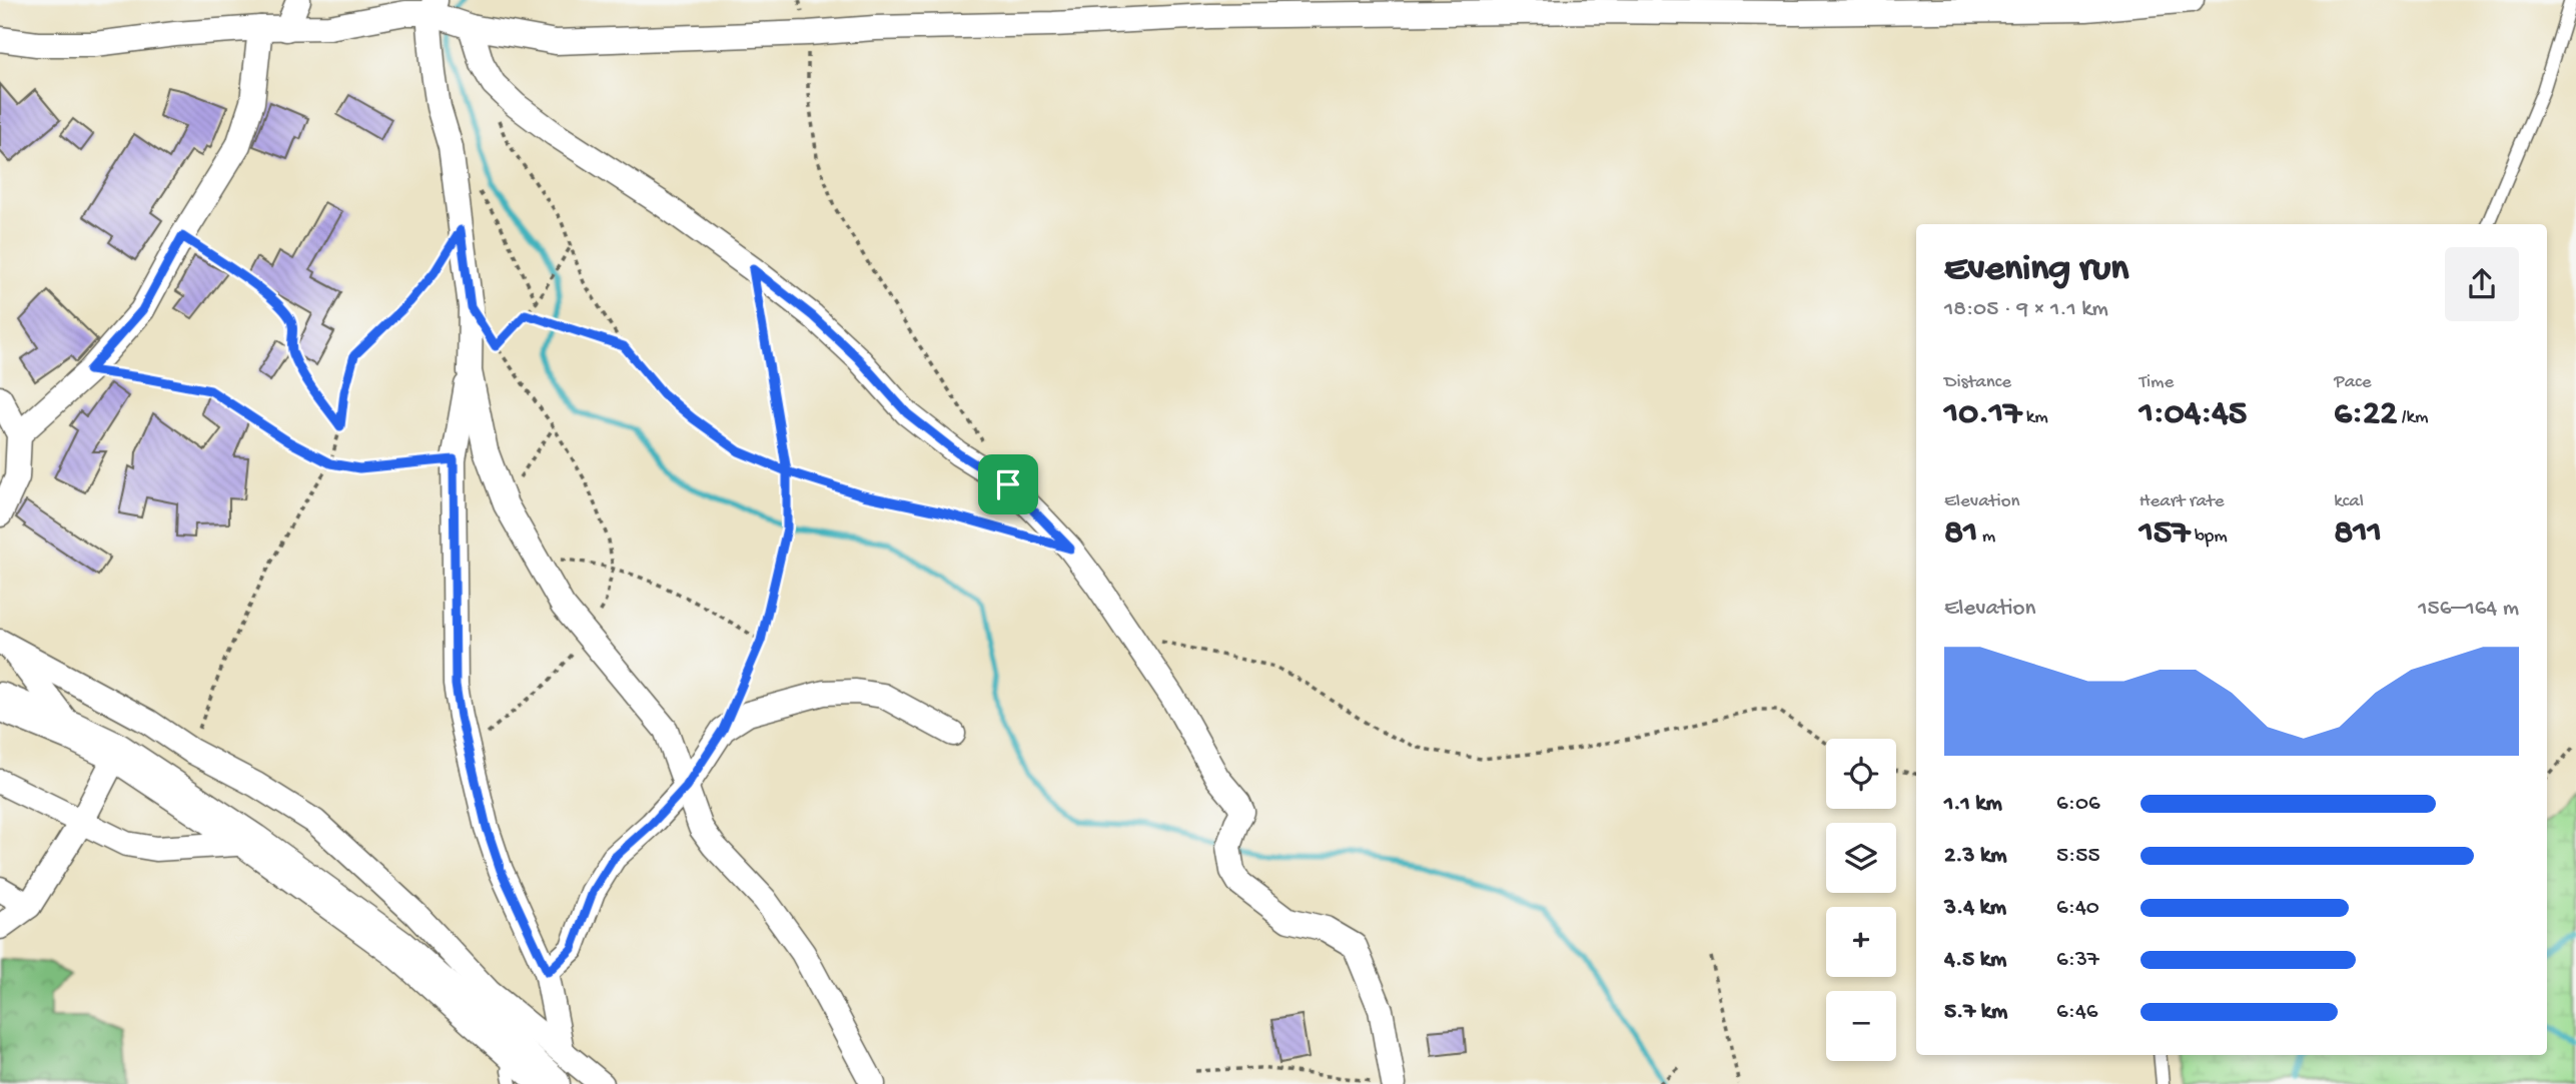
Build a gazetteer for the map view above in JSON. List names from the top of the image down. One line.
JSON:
{"page":{"heading":["Evening run","18:05 · 9 × 1.1 km"],"stats":[["Distance","10.17 km"],["Time","1:04:45"],["Pace","6:22 /km"],["Elevation","81 m"],["Heart rate","157 bpm"],["kcal","811"]],"chart":["Elevation","156–164 m"],"map_buttons":["+","−"],"list":[{"name":"1.1 km","note":"6:06"},{"name":"2.3 km","note":"5:55"},{"name":"3.4 km","note":"6:40"},{"name":"4.5 km","note":"6:37"},{"name":"5.7 km","note":"6:46"}]}}
